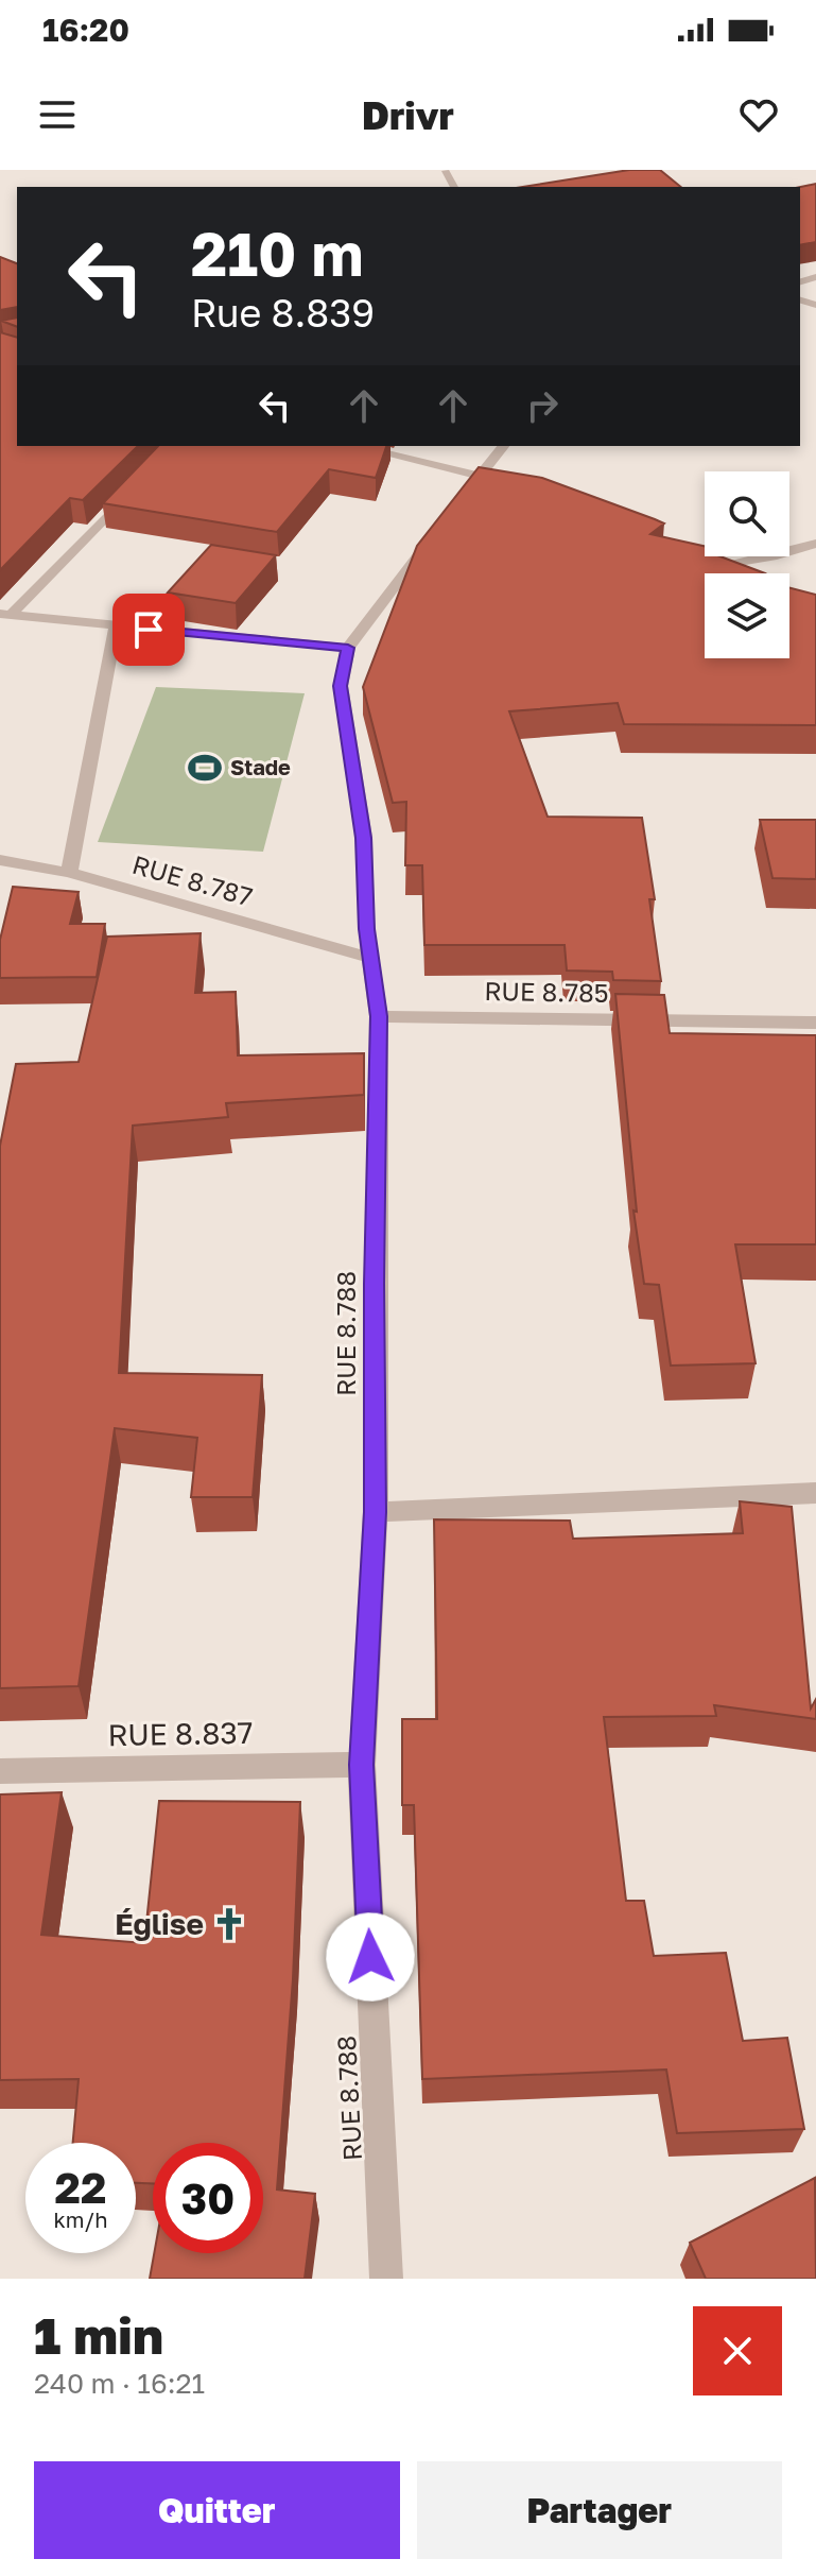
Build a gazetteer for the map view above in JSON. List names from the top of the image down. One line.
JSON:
{"streets":{"street":["RUE 8.787","RUE 8.785","RUE 8.788","RUE 8.837"]},"crossings":[["RUE 8.787","RUE 8.788"],["RUE 8.785","RUE 8.788"],["RUE 8.788","RUE 8.837"]],"places":{"sports":["Stade"],"church":["Église"]},"page":{"status":"16:20","header":"Drivr","turn":["210 m","Rue 8.839"],"speed":"22 km/h","limit":"30","heading":["1 min","240 m · 16:21"],"buttons":["Quitter","Partager"]}}
